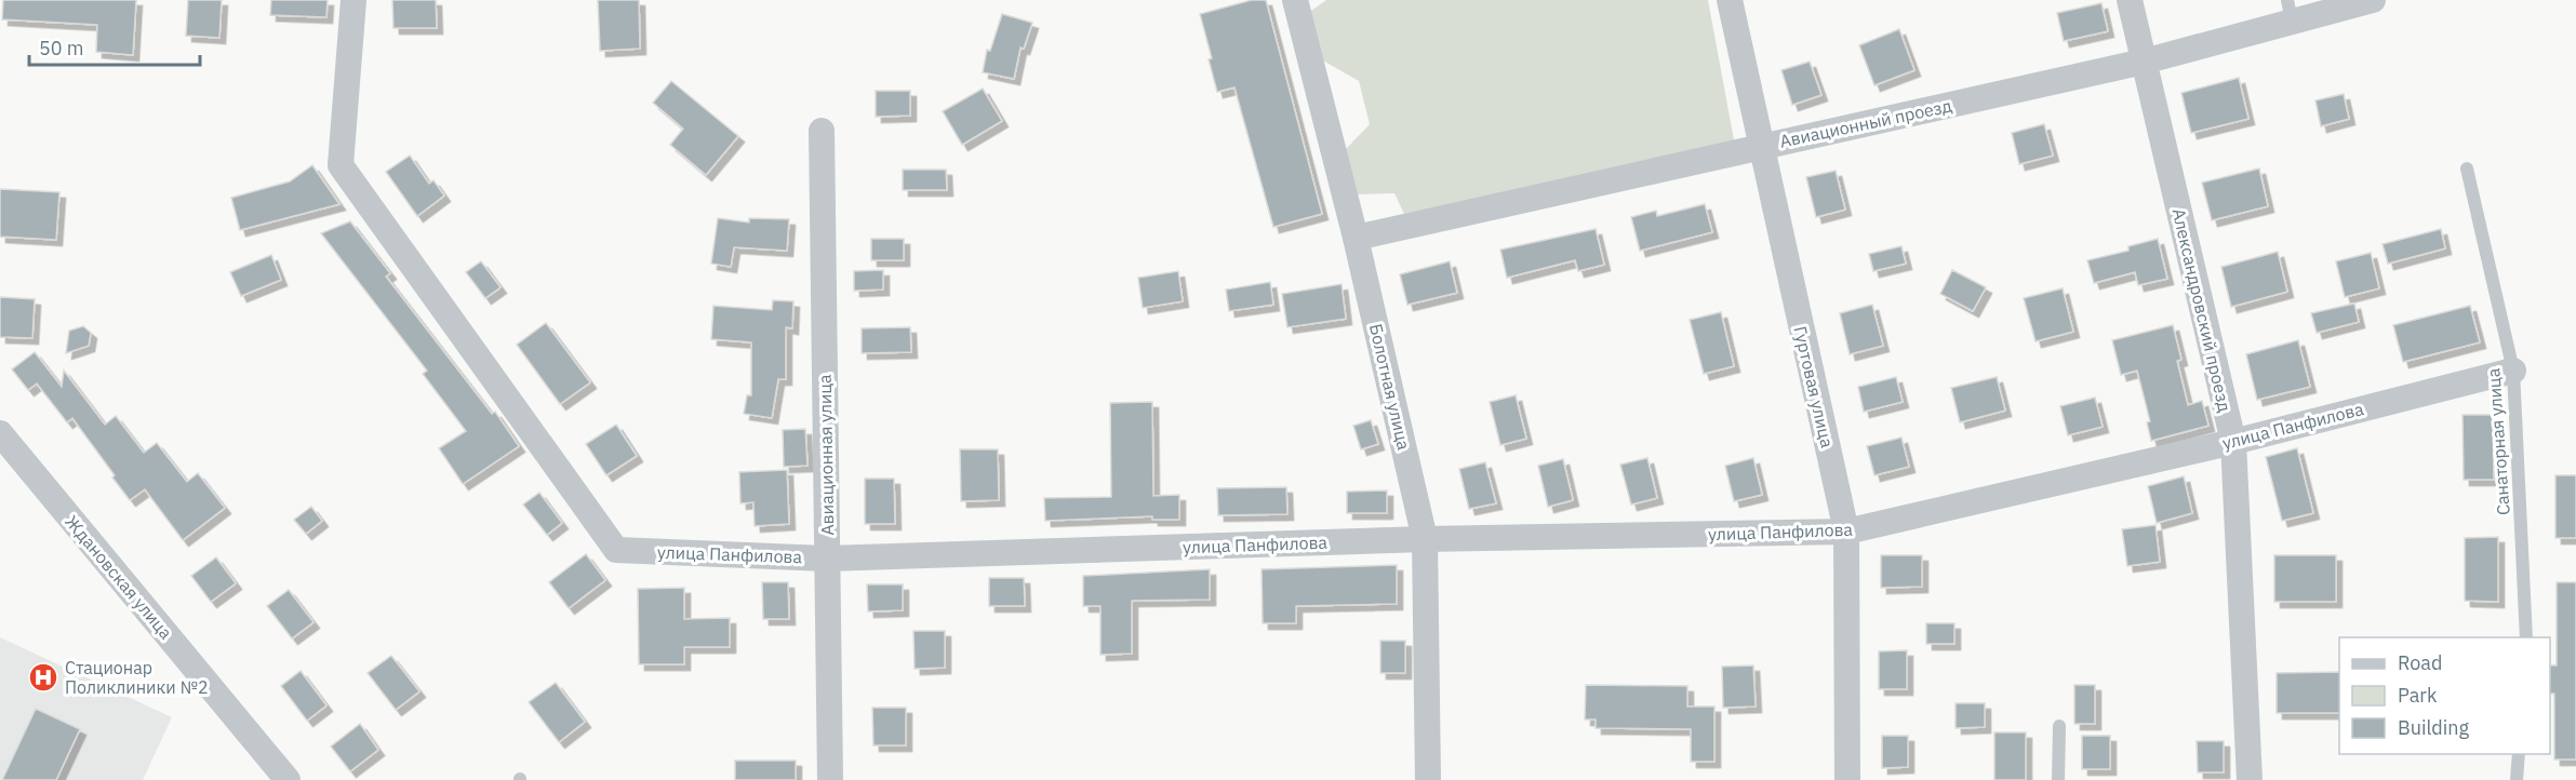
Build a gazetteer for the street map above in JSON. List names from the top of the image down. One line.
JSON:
{"streets":{"street":["Авиационный проезд","Александровский проезд","Болотная улица","Гуртовая улица","улица Панфилова","Авиационная улица","Ждановская улица"],"lane":["Санаторная улица"]},"crossings":[["Авиационный проезд","Александровский проезд"],["Авиационный проезд","Болотная улица"],["Авиационный проезд","Гуртовая улица"],["Александровский проезд","улица Панфилова"],["Болотная улица","улица Панфилова"],["Гуртовая улица","улица Панфилова"],["улица Панфилова","Санаторная улица"],["улица Панфилова","Авиационная улица"]],"places":{"hospital":["Стационар Поликлиники №2"]},"legend":["Road","Park","Building"],"scale_bar":"50 m"}
